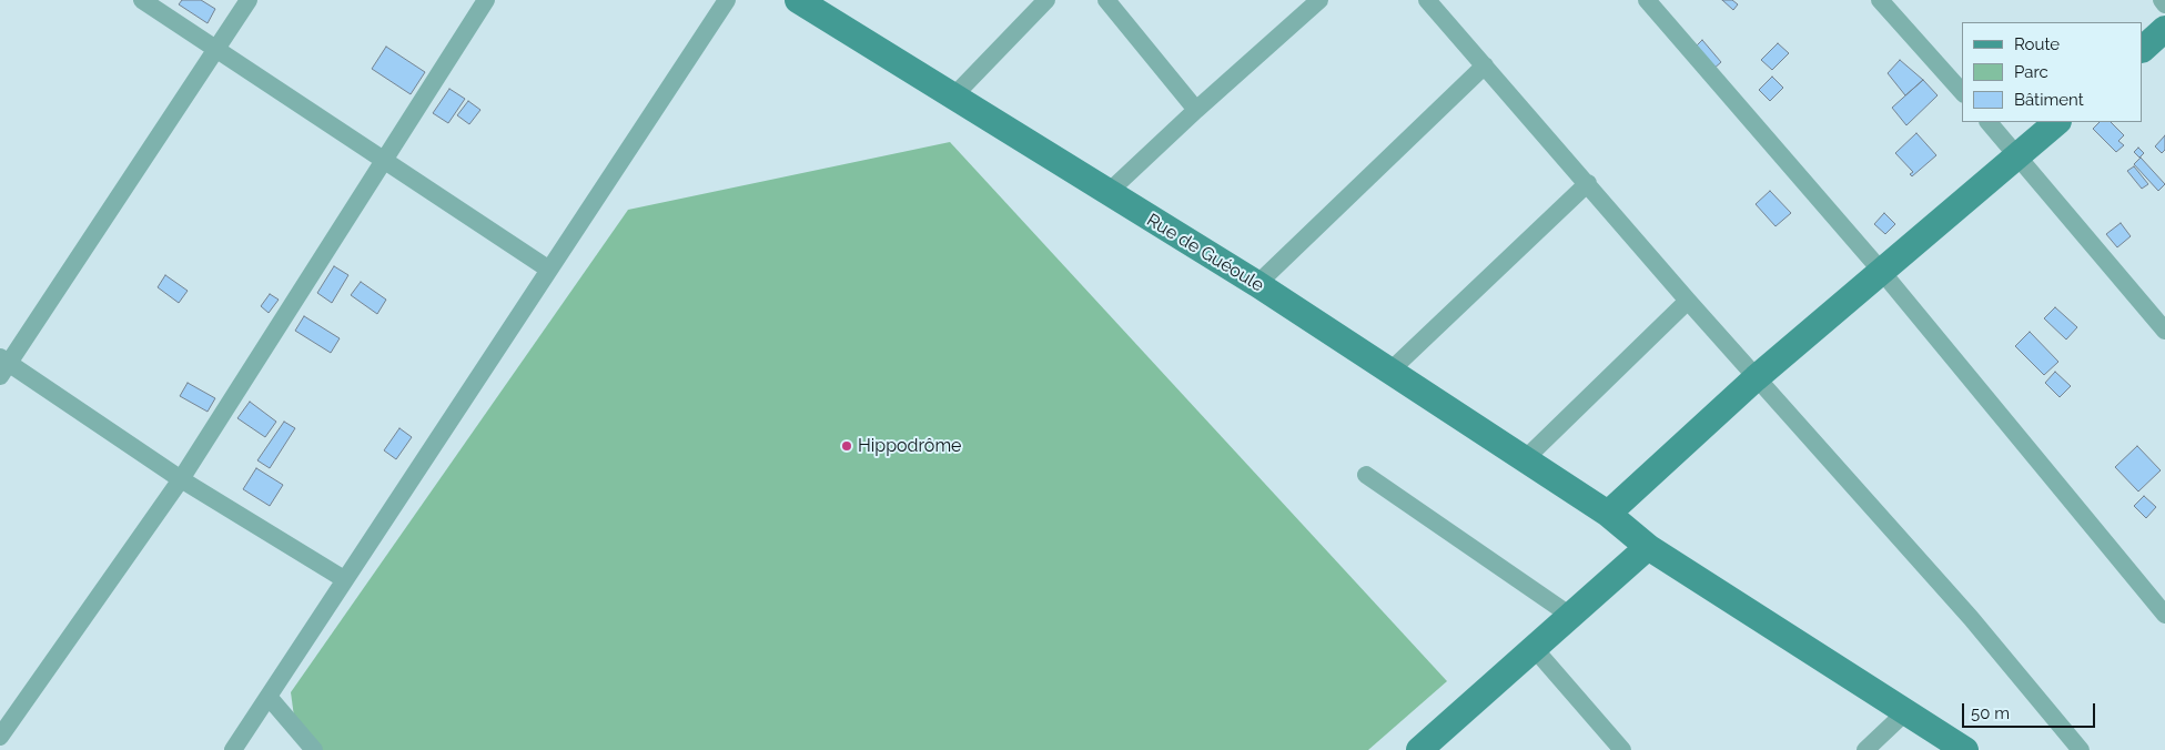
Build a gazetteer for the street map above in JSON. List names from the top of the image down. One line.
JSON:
{"streets":{"main road":["Rue de Guéoule"]},"places":["Hippodrôme"],"legend":["Route","Parc","Bâtiment"],"scale_bar":"50 m"}
